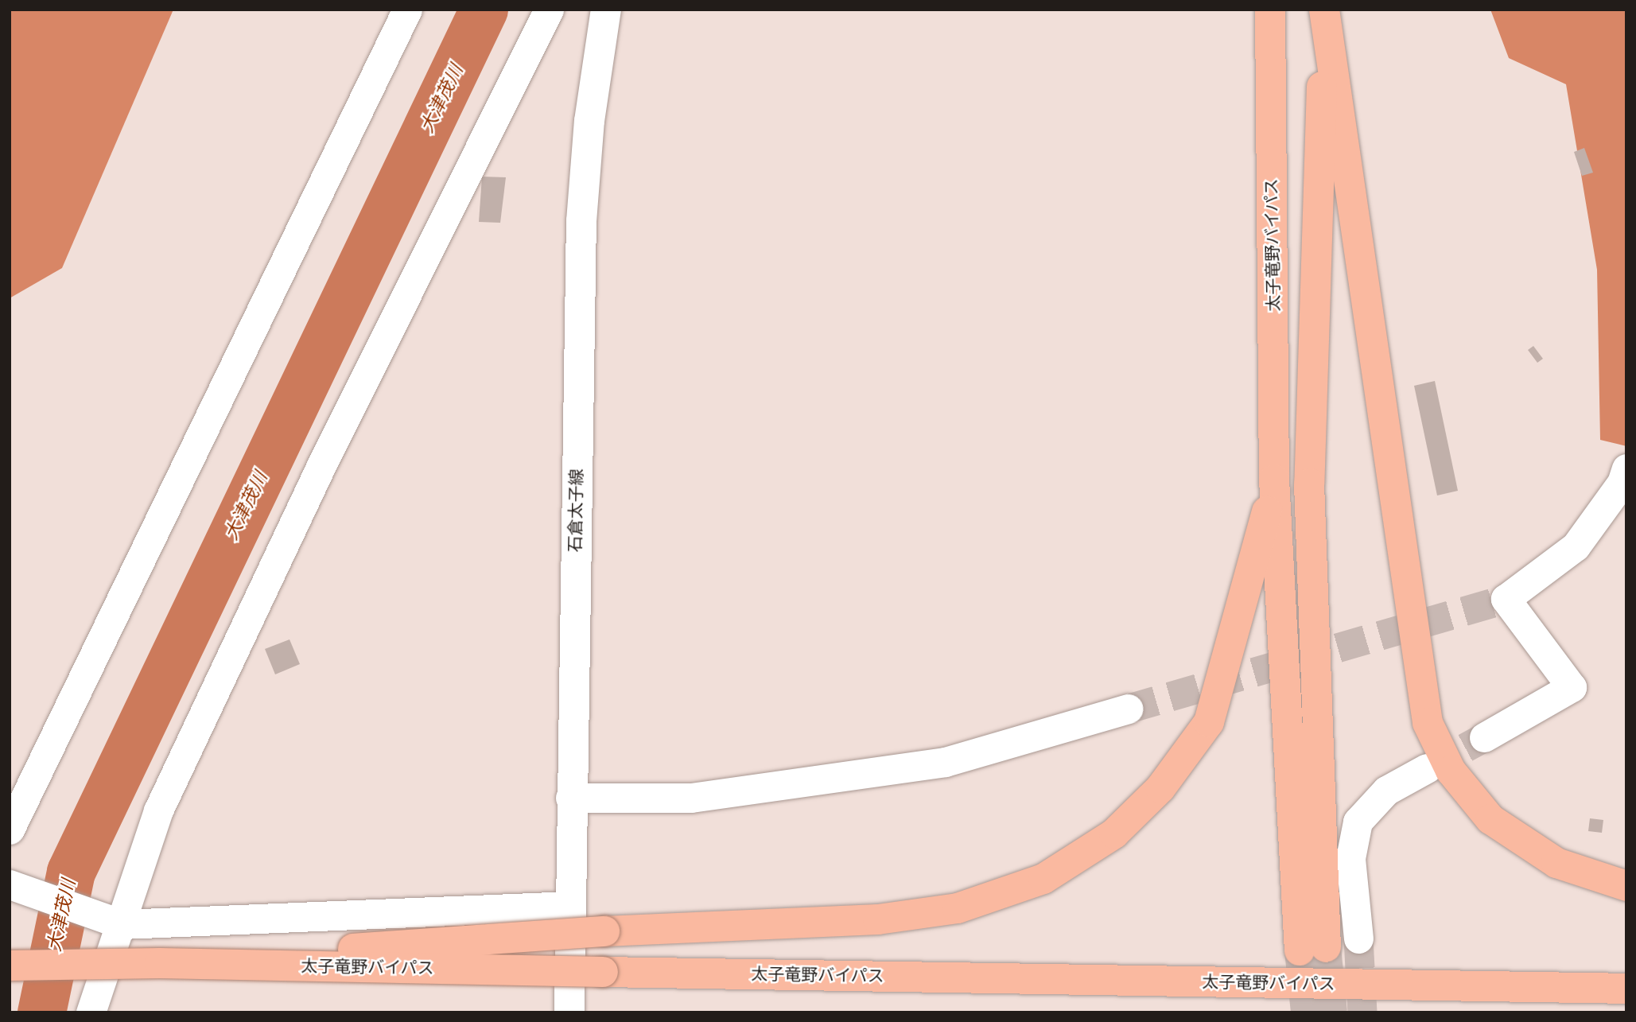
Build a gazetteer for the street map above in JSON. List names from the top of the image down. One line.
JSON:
{"streets":{"highway":["太子竜野バイパス"],"main road":["石倉太子線"]},"water":["大津茂川"]}
